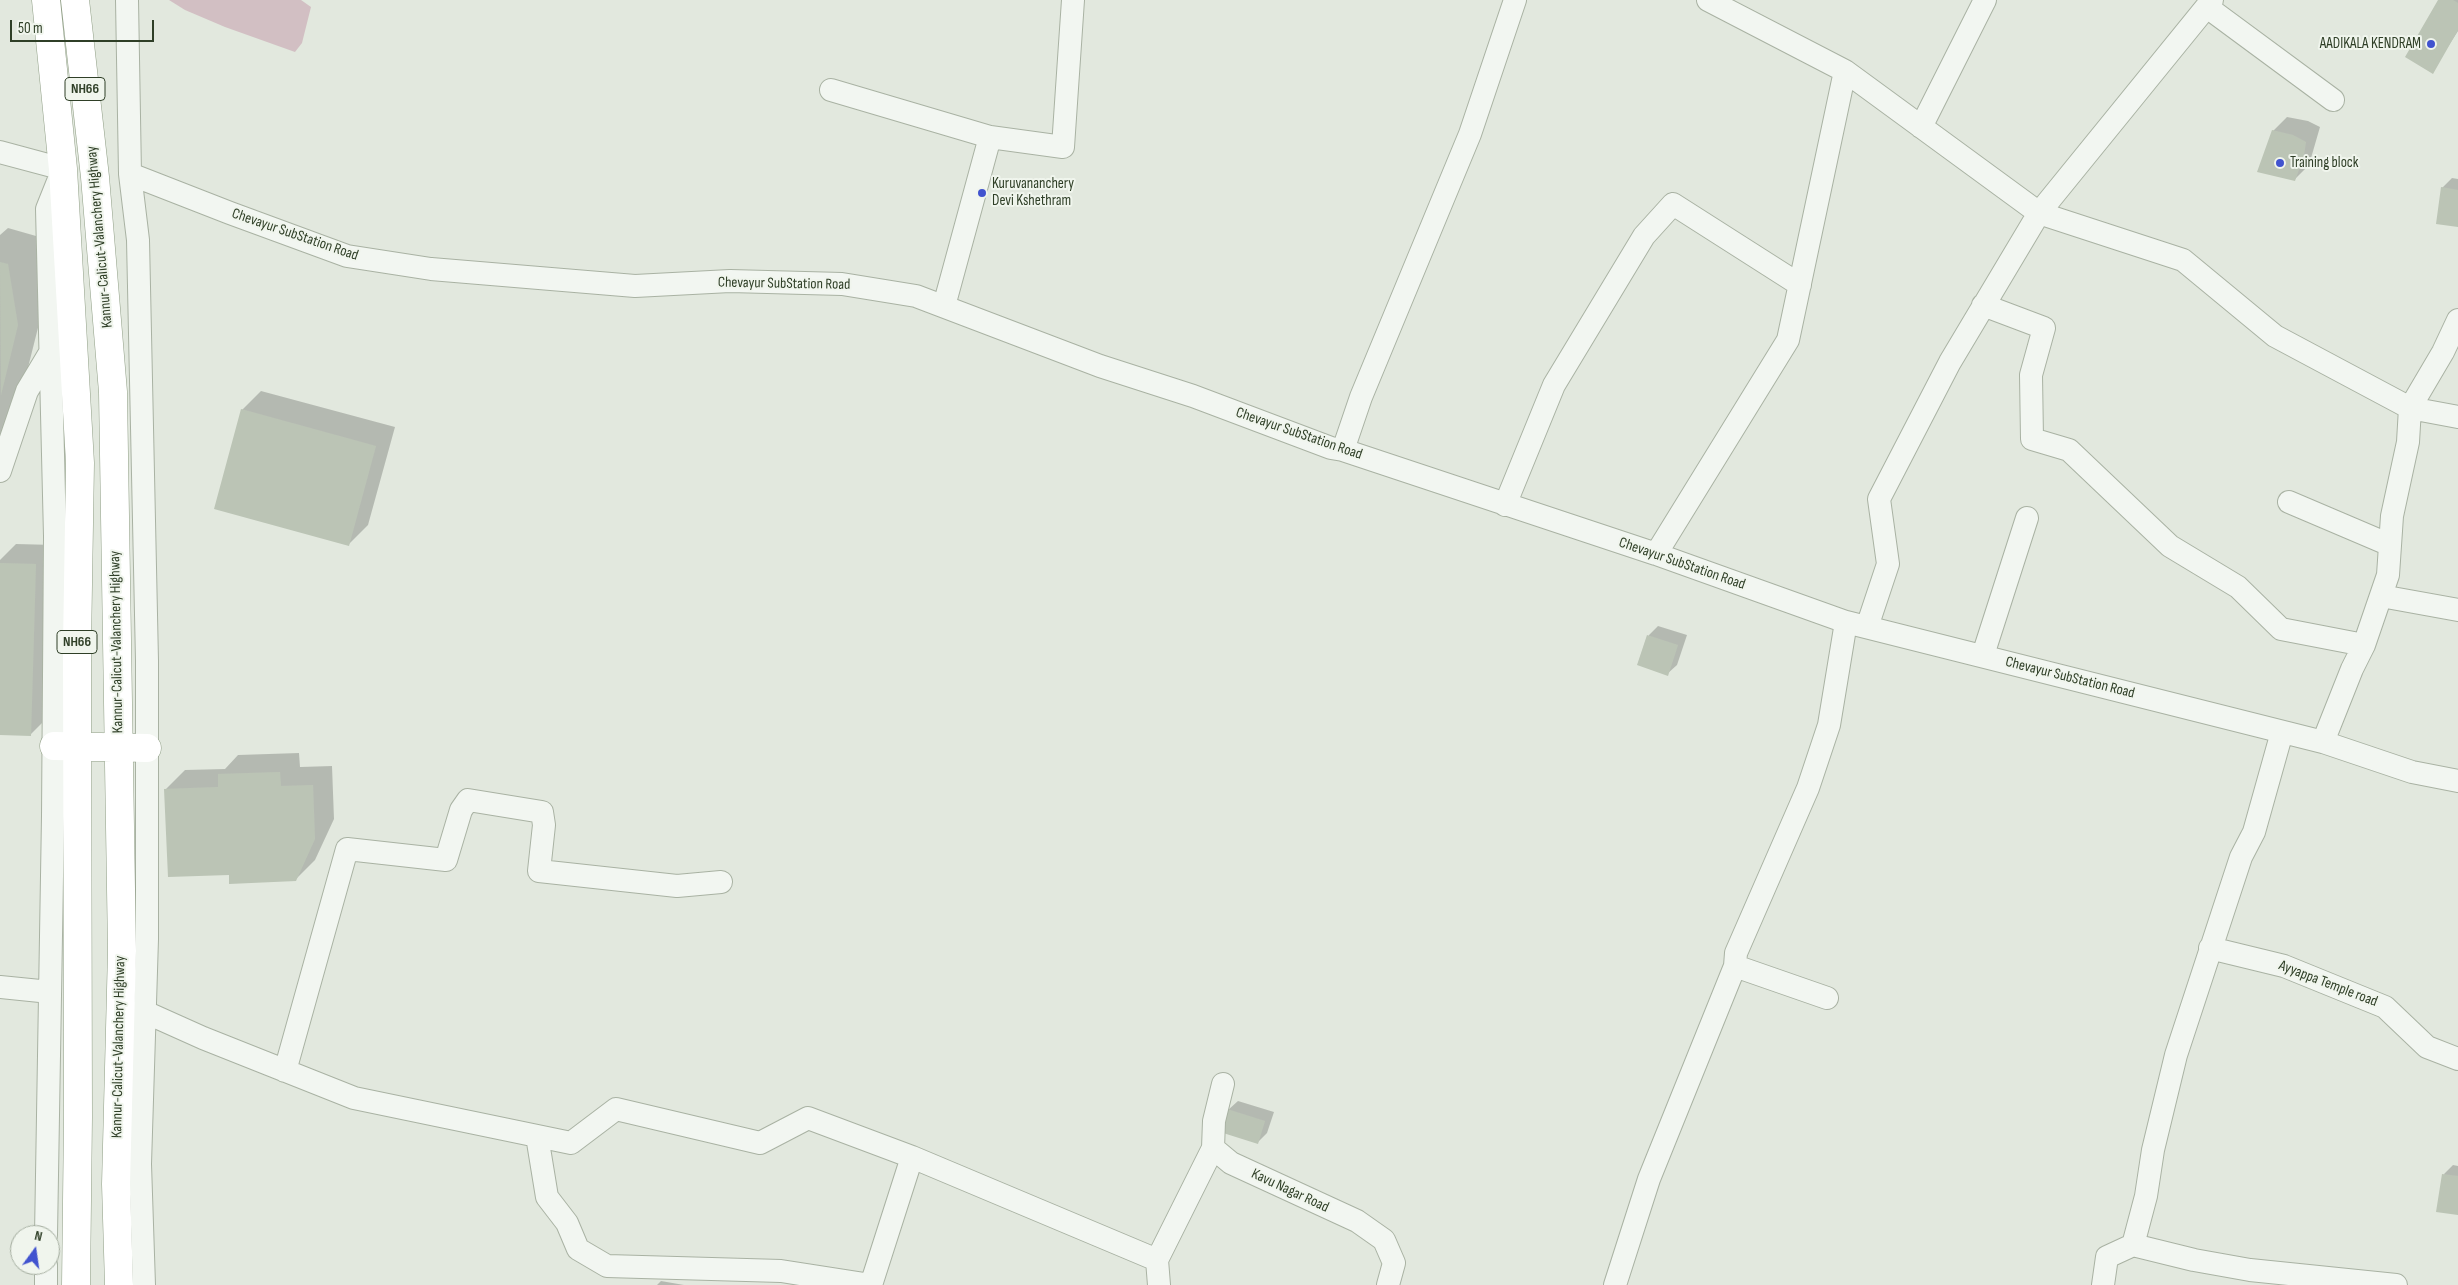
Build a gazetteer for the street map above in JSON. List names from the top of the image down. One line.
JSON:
{"streets":{"highway":["NH66","Kannur-Calicut-Valanchery Highway"],"street":["Chevayur SubStation Road","Ayyappa Temple road","Kavu Nagar Road"]},"places":["AADIKALA KENDRAM","Training block","Kuruvananchery Devi Kshethram"],"scale_bar":"50 m","north":"top"}
